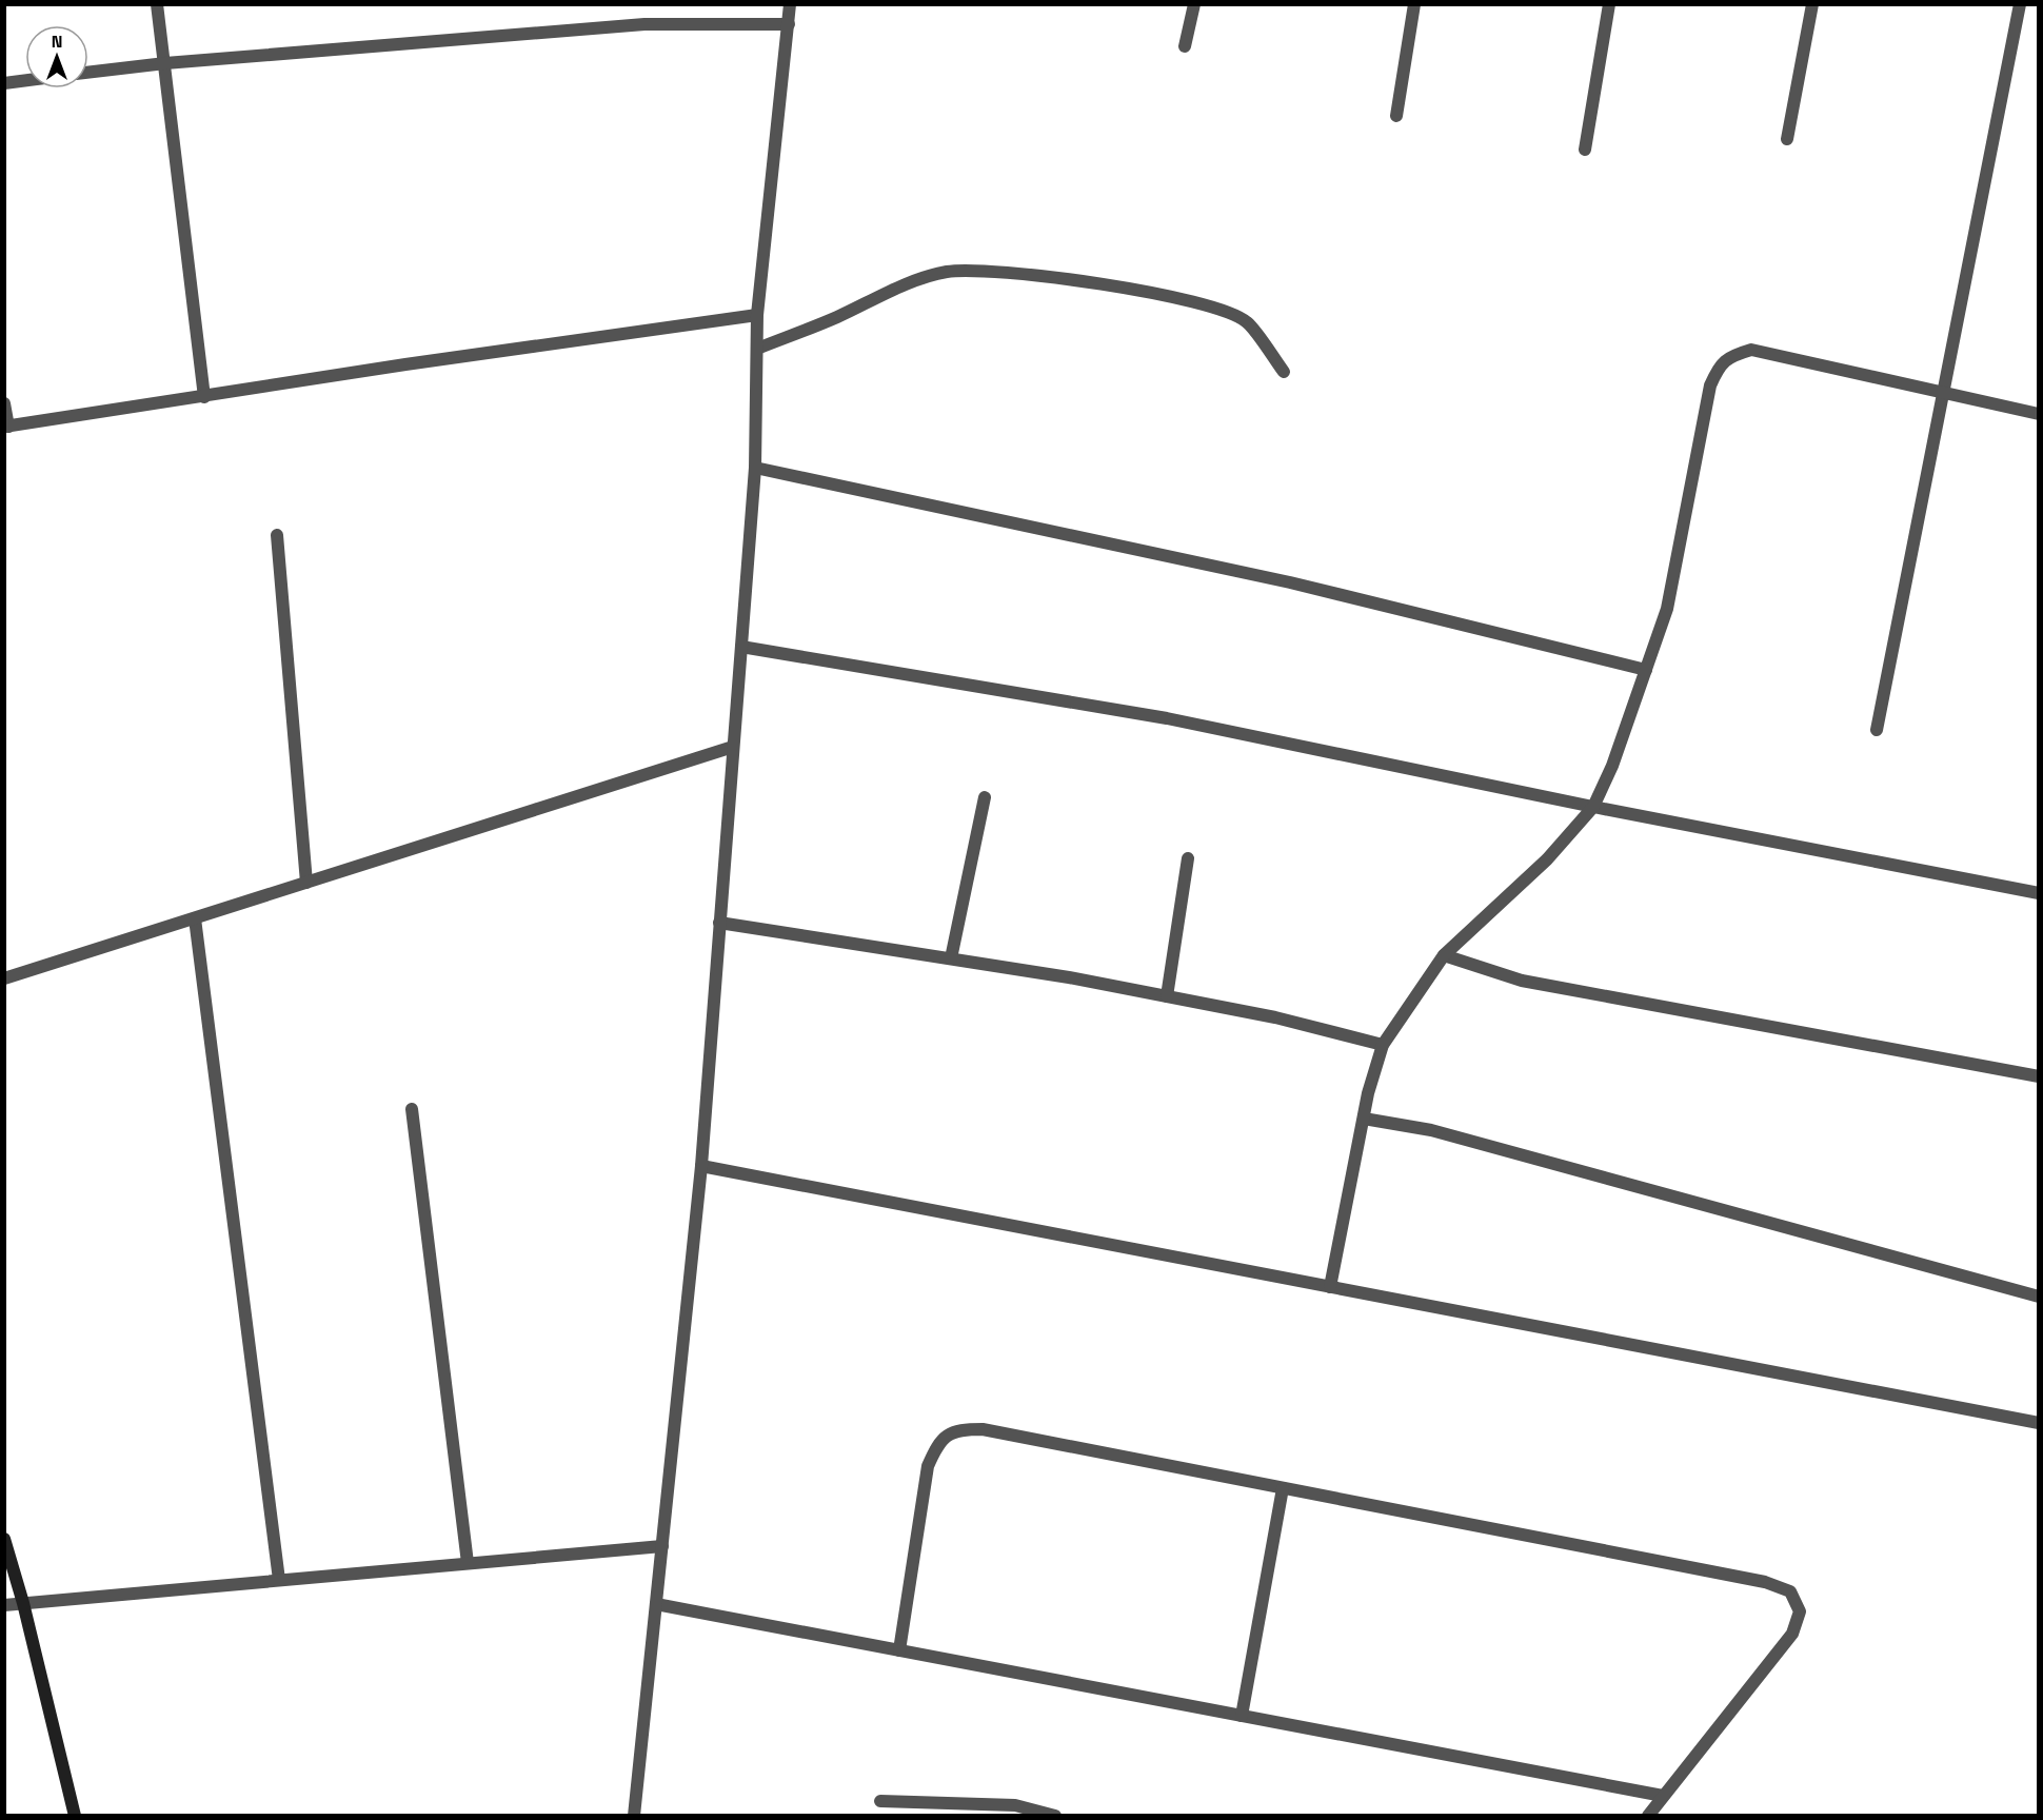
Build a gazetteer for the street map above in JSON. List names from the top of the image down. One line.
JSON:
{"north":"top"}
